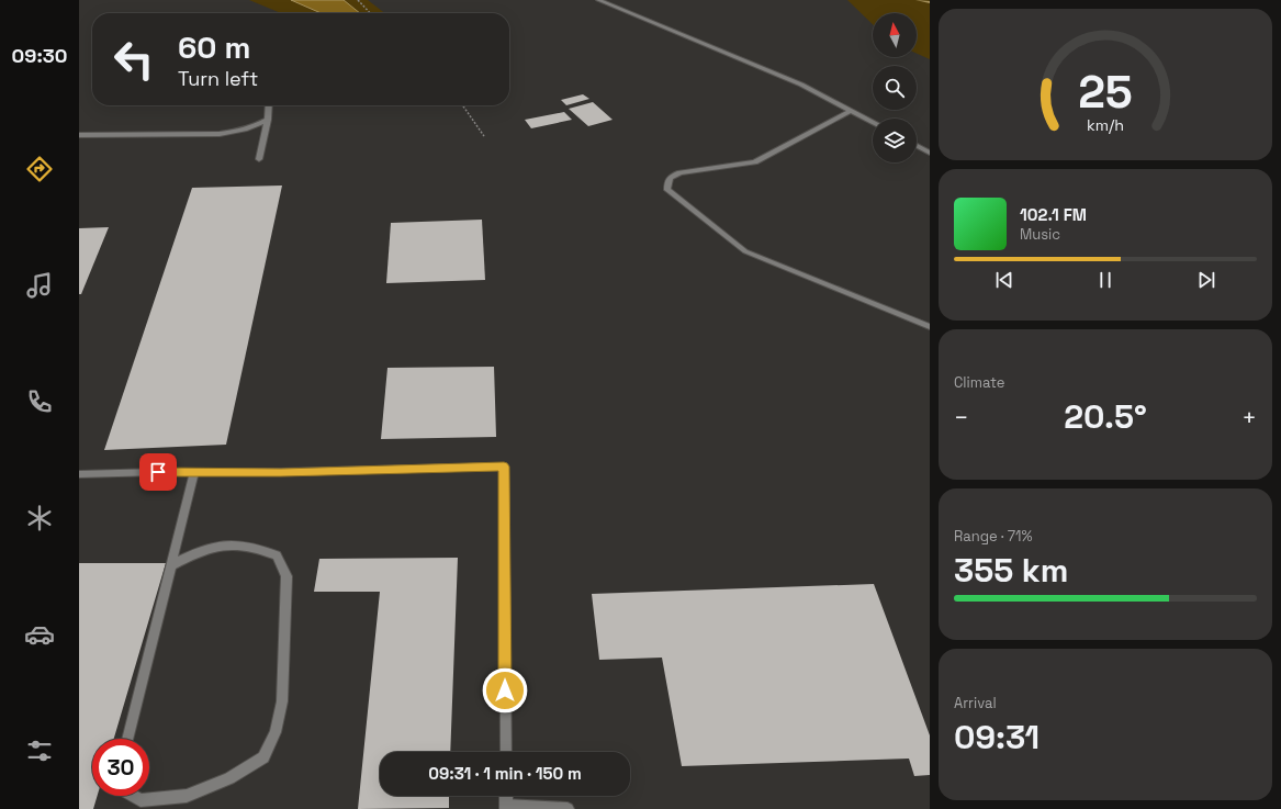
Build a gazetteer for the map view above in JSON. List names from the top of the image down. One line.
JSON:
{"north":"top","page":{"tabs":"09:30","turn":["60 m","Turn left"],"song":["102.1 FM","Music"],"tile":["Climate",["Range · 71%","355 km"],["Arrival","09:31"]],"heat":["−","20.5°","+"],"limit":"30","trip":"09:31 · 1 min · 150 m","gauge":["25","km/h"]}}
